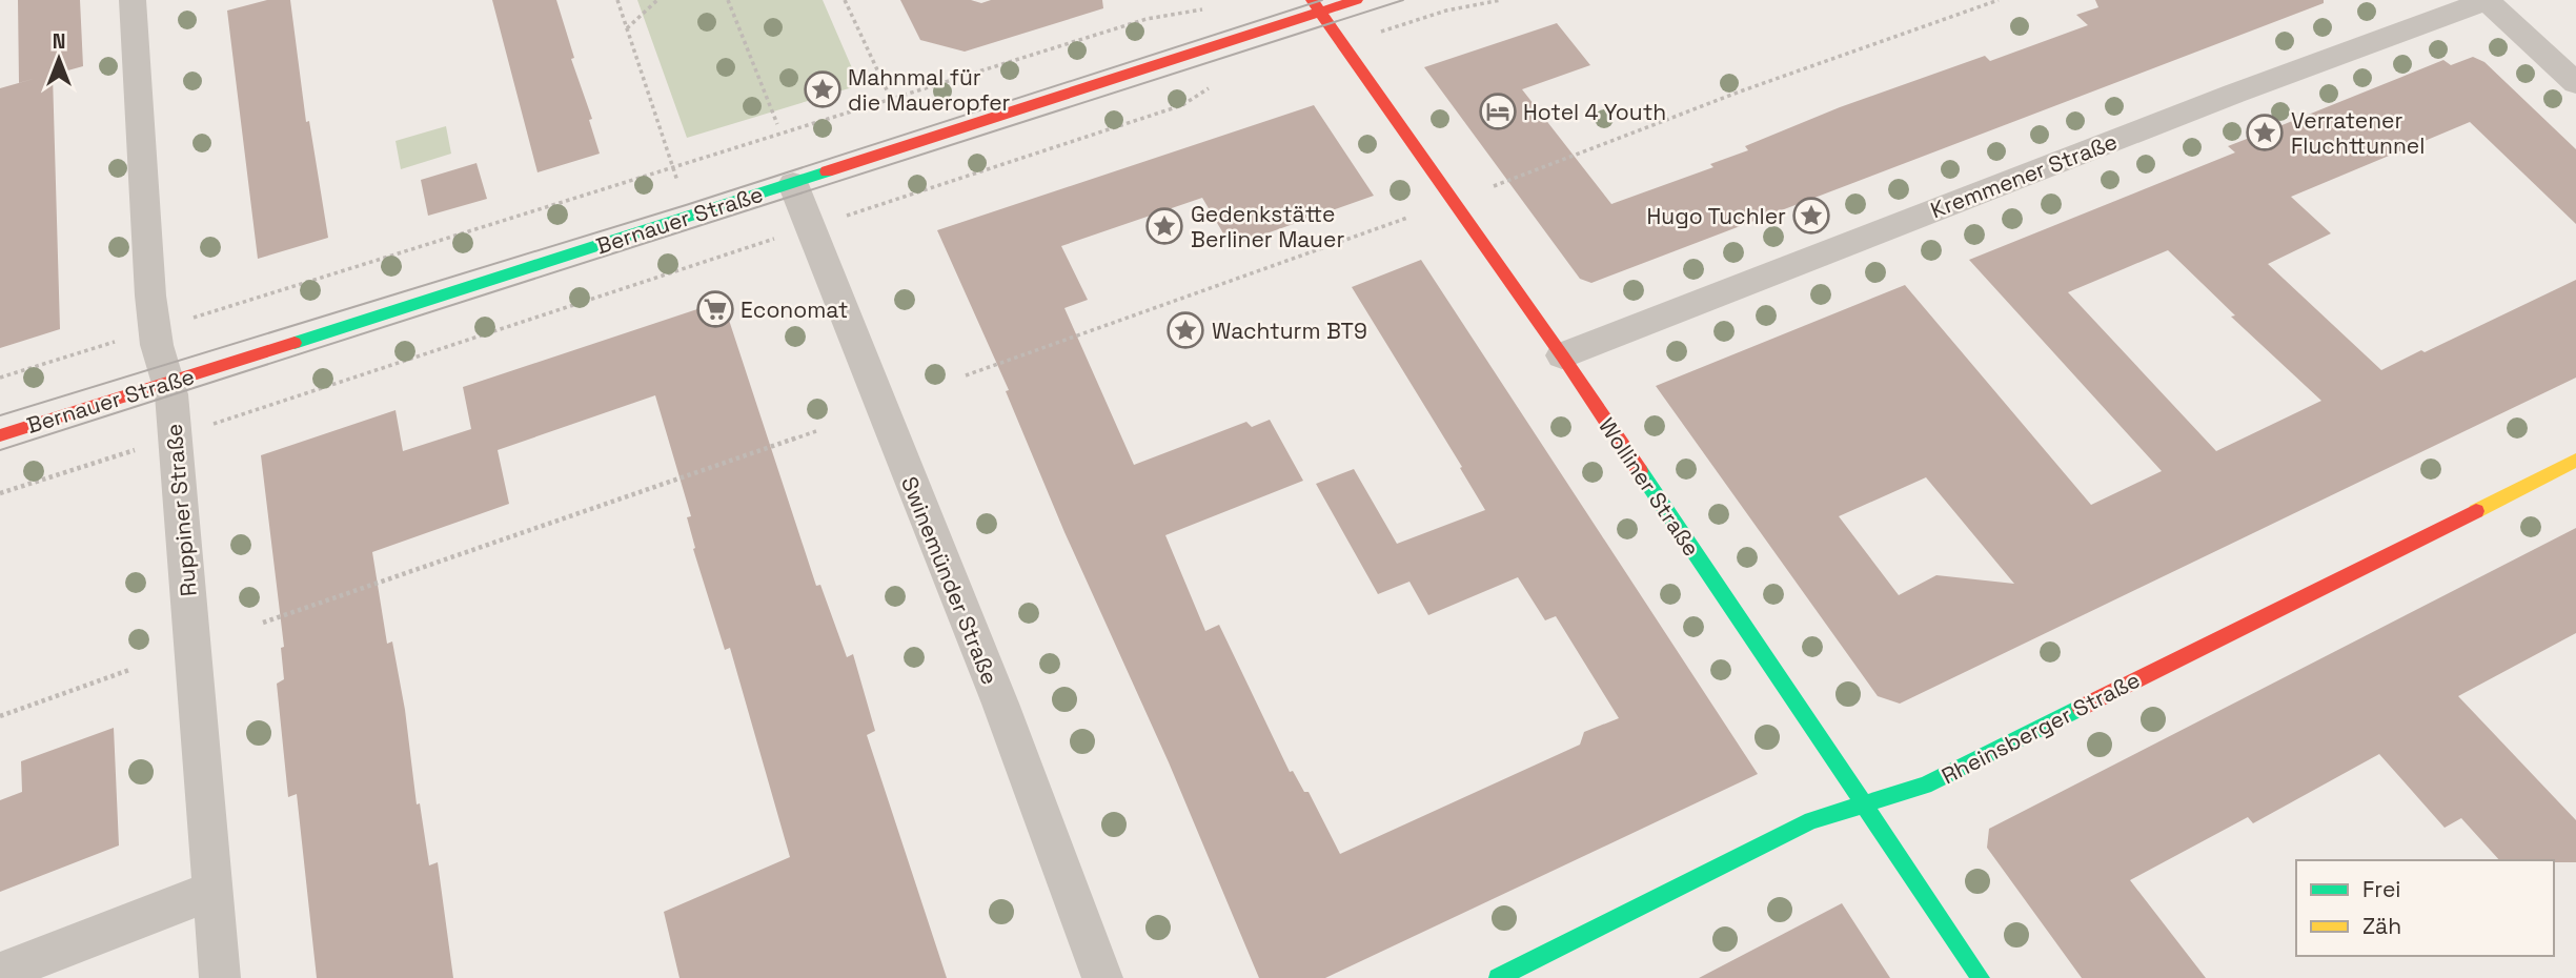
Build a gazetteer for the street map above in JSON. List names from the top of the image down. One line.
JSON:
{"streets":{"street":["Kremmener Straße","Bernauer Straße","Wolliner Straße","Ruppiner Straße","Swinemünder Straße","Rheinsberger Straße"]},"crossings":[["Kremmener Straße","Wolliner Straße"],["Bernauer Straße","Wolliner Straße"],["Bernauer Straße","Ruppiner Straße"],["Bernauer Straße","Swinemünder Straße"],["Wolliner Straße","Rheinsberger Straße"]],"places":{"place":["Mahnmal für die Maueropfer","Verratener Fluchttunnel","Hugo Tuchler","Gedenkstätte Berliner Mauer","Wachturm BT9"],"hotel":["Hotel 4 Youth"],"supermarket":["Economat"]},"legend":["Frei","Zäh"],"north":"top"}
